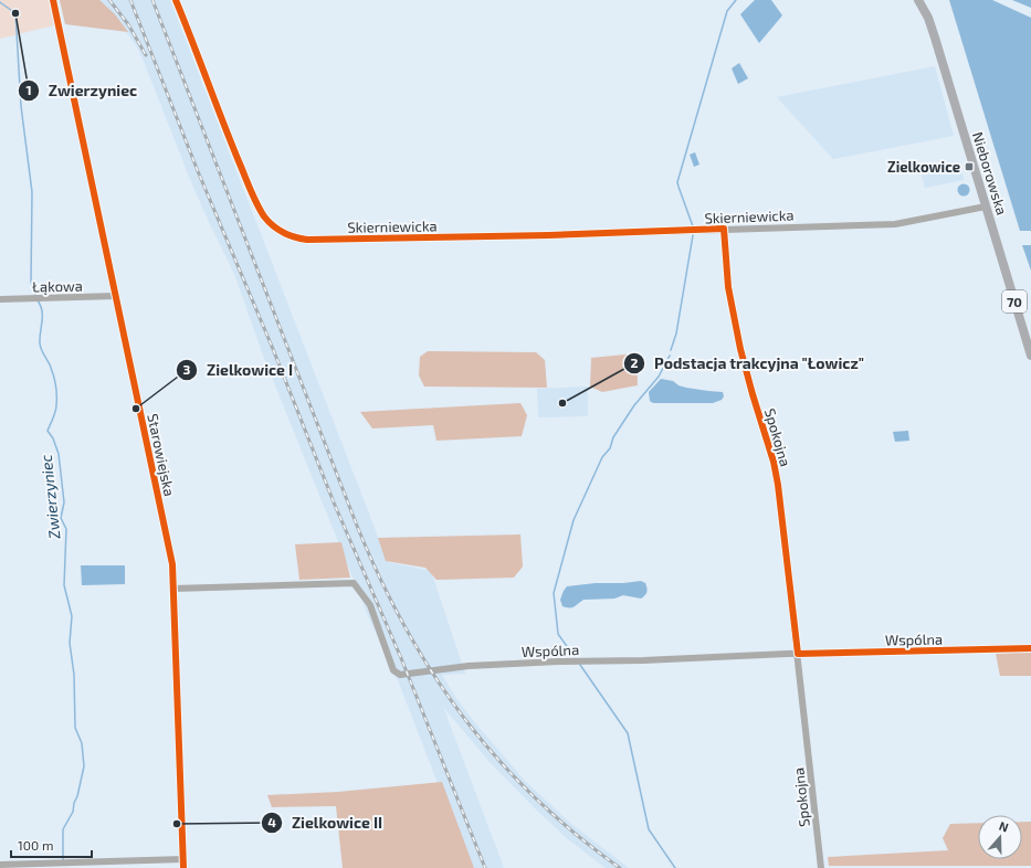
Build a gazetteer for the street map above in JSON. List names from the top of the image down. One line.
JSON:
{"streets":{"main road":["Nieborowska","70"],"street":["Skierniewicka","Łąkowa","Spokojna","Starowiejska","Wspólna"]},"crossings":[["Nieborowska","Skierniewicka"],["Skierniewicka","Spokojna"],["Łąkowa","Starowiejska"],["Spokojna","Wspólna"],["Starowiejska","Wspólna"]],"water":["Zwierzyniec"],"places":{"other":["Zwierzyniec","Podstacja trakcyjna \"Łowicz\"","Zielkowice I","Zielkowice II"],"transit":["Zielkowice"]},"scale_bar":"100 m","north":"top"}
